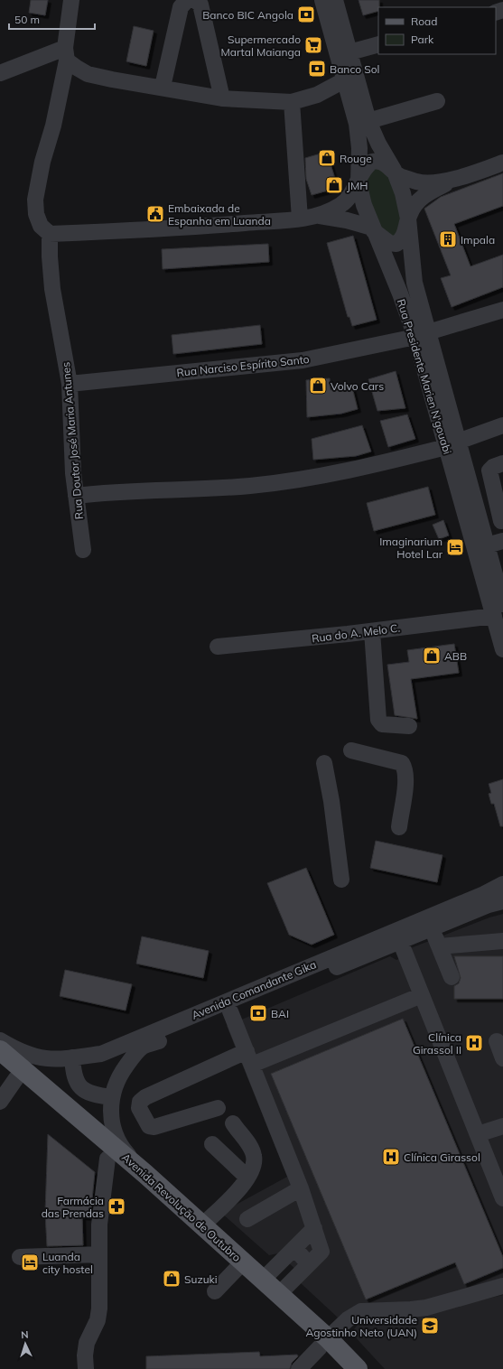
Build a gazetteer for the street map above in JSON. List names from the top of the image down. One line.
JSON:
{"streets":{"main road":["Avenida Revolução de Outubro"],"street":["Rua Narciso Espírito Santo","Rua Presidente Marien N'gouabi","Rua Doutor José Maria Antunes","Rua do A. Melo C.","Avenida Comandante Gika"]},"crossings":[["Rua Narciso Espírito Santo","Rua Presidente Marien N'gouabi"],["Rua Narciso Espírito Santo","Rua Doutor José Maria Antunes"],["Rua Presidente Marien N'gouabi","Rua do A. Melo C."],["Avenida Comandante Gika","Avenida Revolução de Outubro"]],"places":{"bank":["Banco BIC Angola","Banco Sol","BAI"],"supermarket":["Supermercado Martal Maianga"],"shop":["Rouge","JMH","Volvo Cars","ABB","Suzuki"],"public building":["Embaixada de Espanha em Luanda"],"building":["Impala"],"hotel":["Imaginarium Hotel Lar","Luanda city hostel"],"hospital":["Clínica Girassol II","Clínica Girassol"],"pharmacy":["Farmácia das Prendas"],"school or university":["Universidade Agostinho Neto (UAN)"]},"legend":["Road","Park"],"scale_bar":"50 m","north":"top"}
